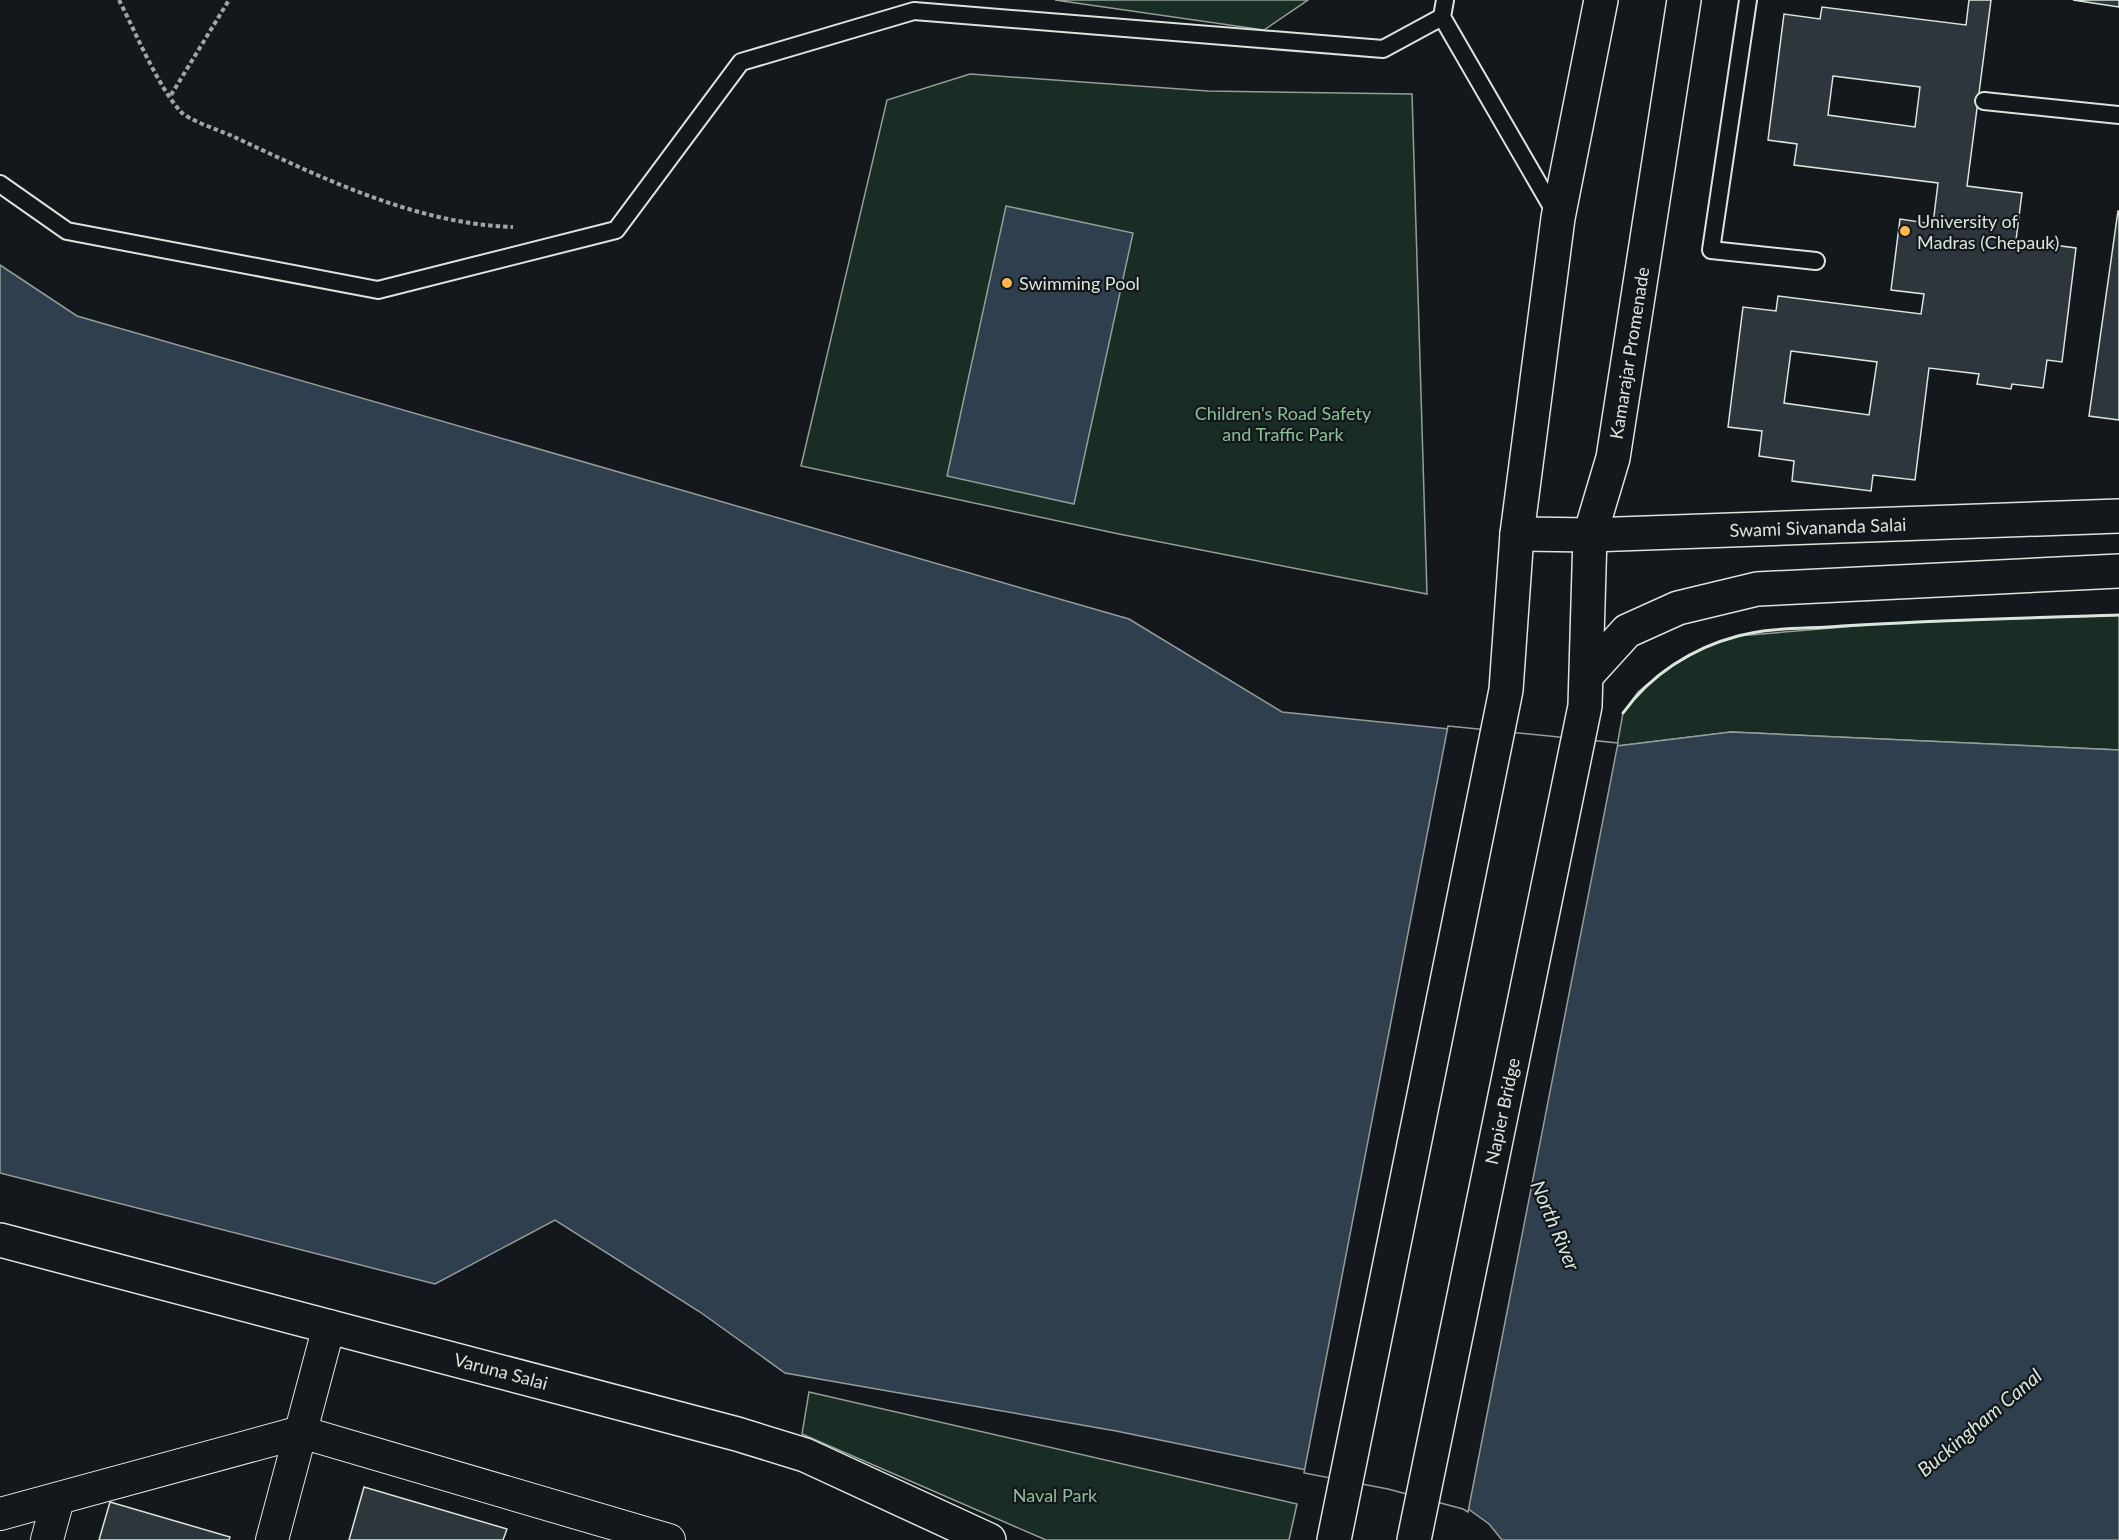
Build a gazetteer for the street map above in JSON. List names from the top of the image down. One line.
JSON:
{"streets":{"main road":["Kamarajar Promenade","Swami Sivananda Salai","Napier Bridge","Varuna Salai"]},"crossings":[["Kamarajar Promenade","Swami Sivananda Salai"],["Kamarajar Promenade","Napier Bridge"]],"water":["North River","Buckingham Canal"],"parks":["Children's Road Safety and Traffic Park","Naval Park"],"places":["University of Madras (Chepauk)","Swimming Pool"]}
